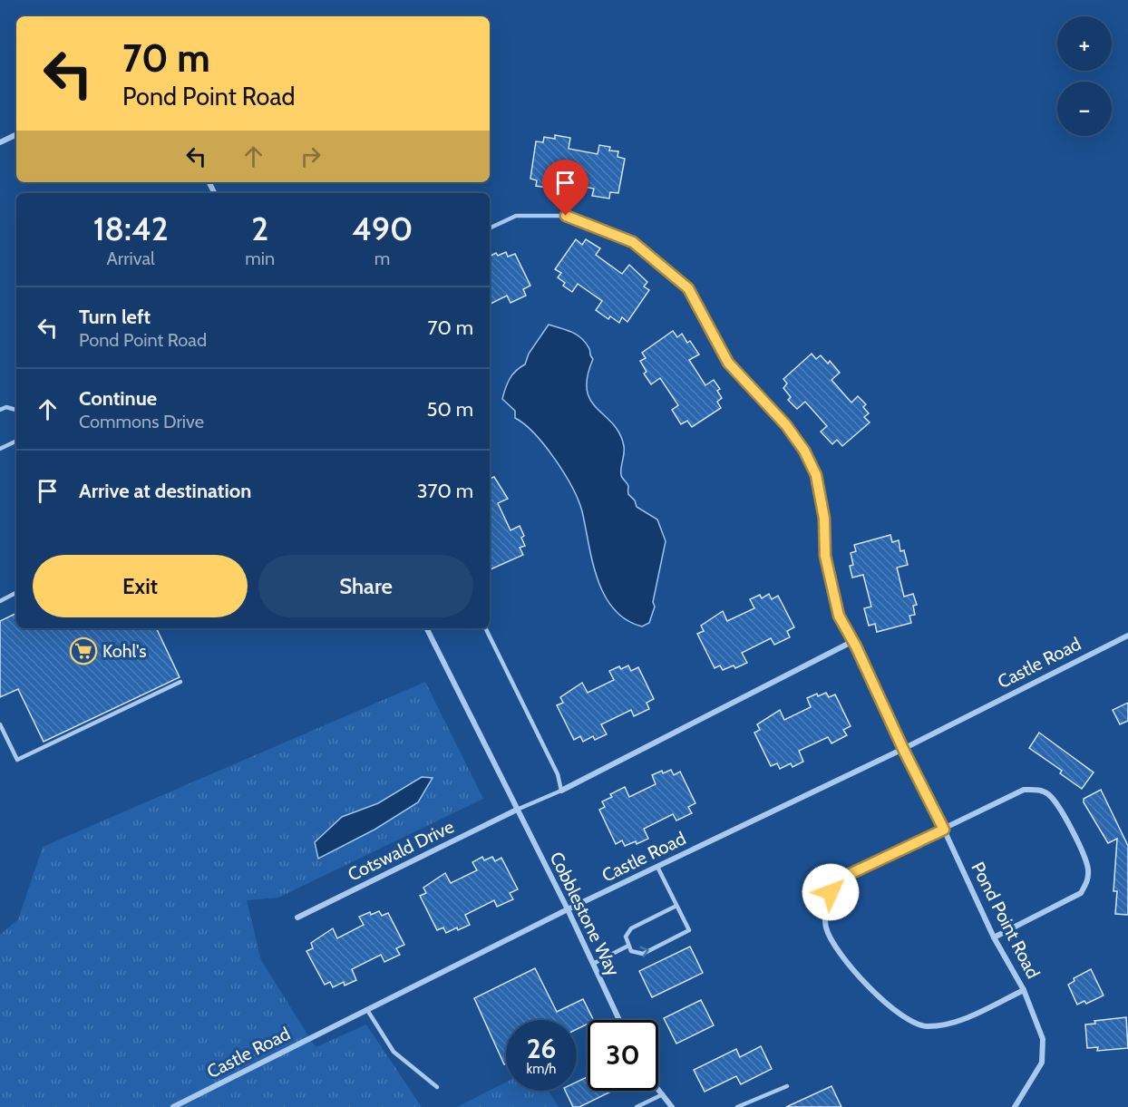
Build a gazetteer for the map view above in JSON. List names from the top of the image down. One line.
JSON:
{"streets":{"street":["Castle Road","Cotswald Drive","Cobblestone Way","Pond Point Road"]},"crossings":[["Castle Road","Cobblestone Way"],["Castle Road","Pond Point Road"],["Cotswald Drive","Cobblestone Way"]],"places":{"supermarket":["Kohl's"]},"page":{"map_buttons":["+","−"],"turn":["70 m","Pond Point Road"],"eta":["18:42","Arrival","2","min","490","m"],"list":[{"name":"Turn left","note":"Pond Point Road","value":"70 m"},{"name":"Continue","note":"Commons Drive","value":"50 m"},{"name":"Arrive at destination","value":"370 m"}],"buttons":["Exit","Share"],"speed":"26 km/h","limit":"30"}}
